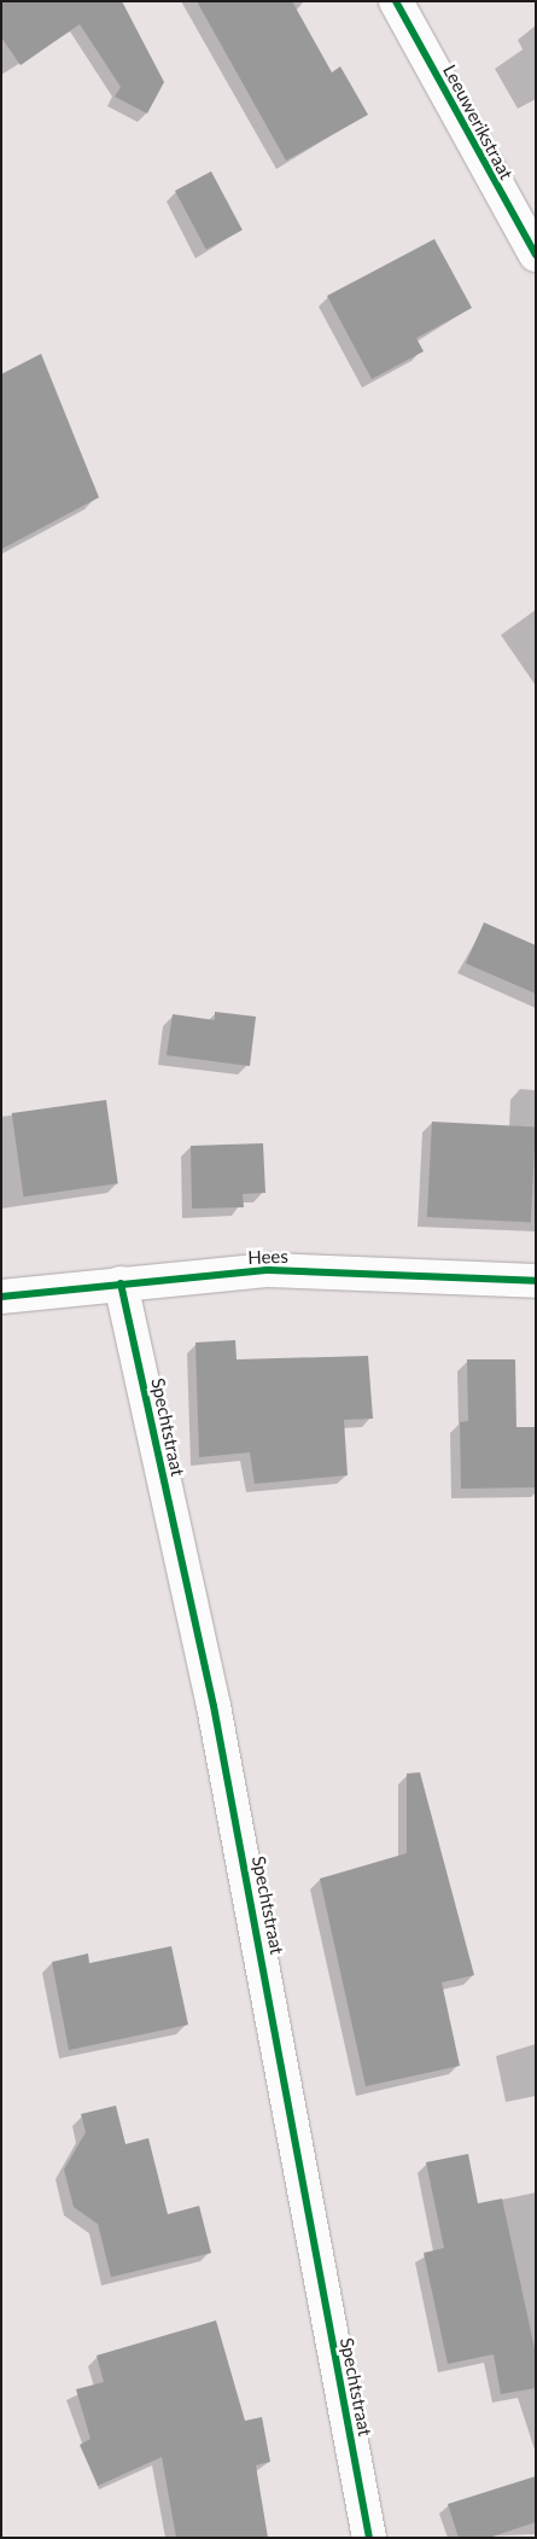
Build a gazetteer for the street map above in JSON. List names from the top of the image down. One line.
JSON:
{"streets":{"street":["Leeuwerikstraat","Hees","Spechtstraat"]},"crossings":[["Hees","Spechtstraat"]]}
